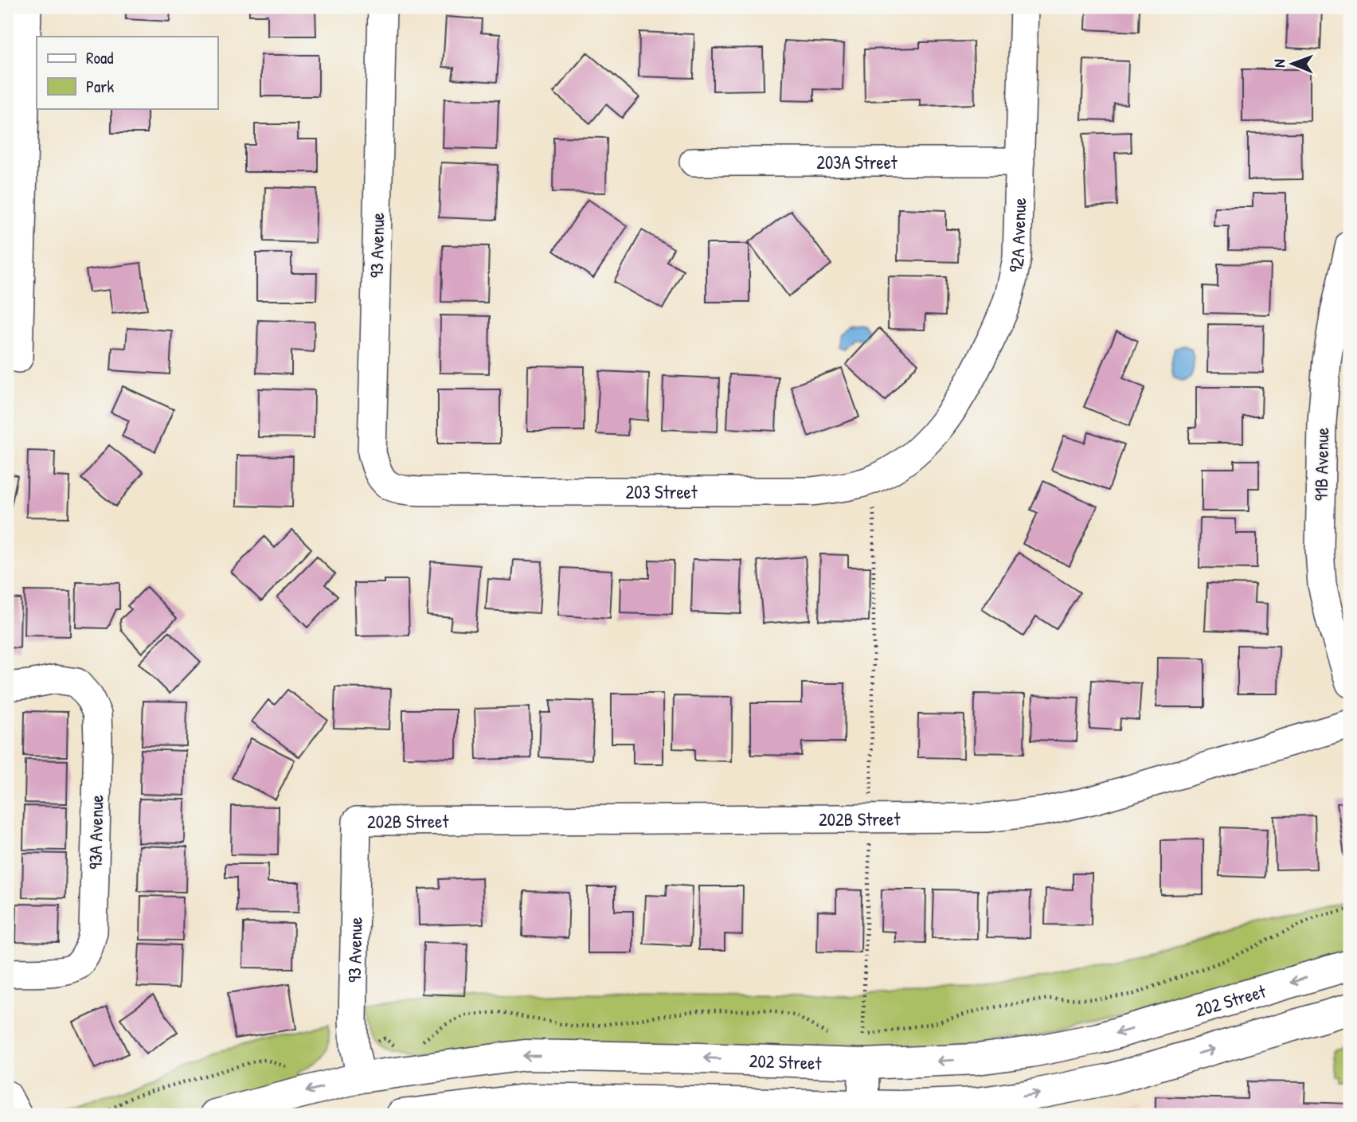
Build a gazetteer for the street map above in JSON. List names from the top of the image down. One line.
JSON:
{"streets":{"main road":["202 Street"],"street":["203A Street","92A Avenue","93 Avenue","91B Avenue","203 Street","202B Street","93A Avenue"]},"crossings":[["203A Street","92A Avenue"],["92A Avenue","203 Street"],["93 Avenue","203 Street"],["93 Avenue","202B Street"],["93 Avenue","202 Street"]],"legend":["Road","Park"],"north":"left"}
